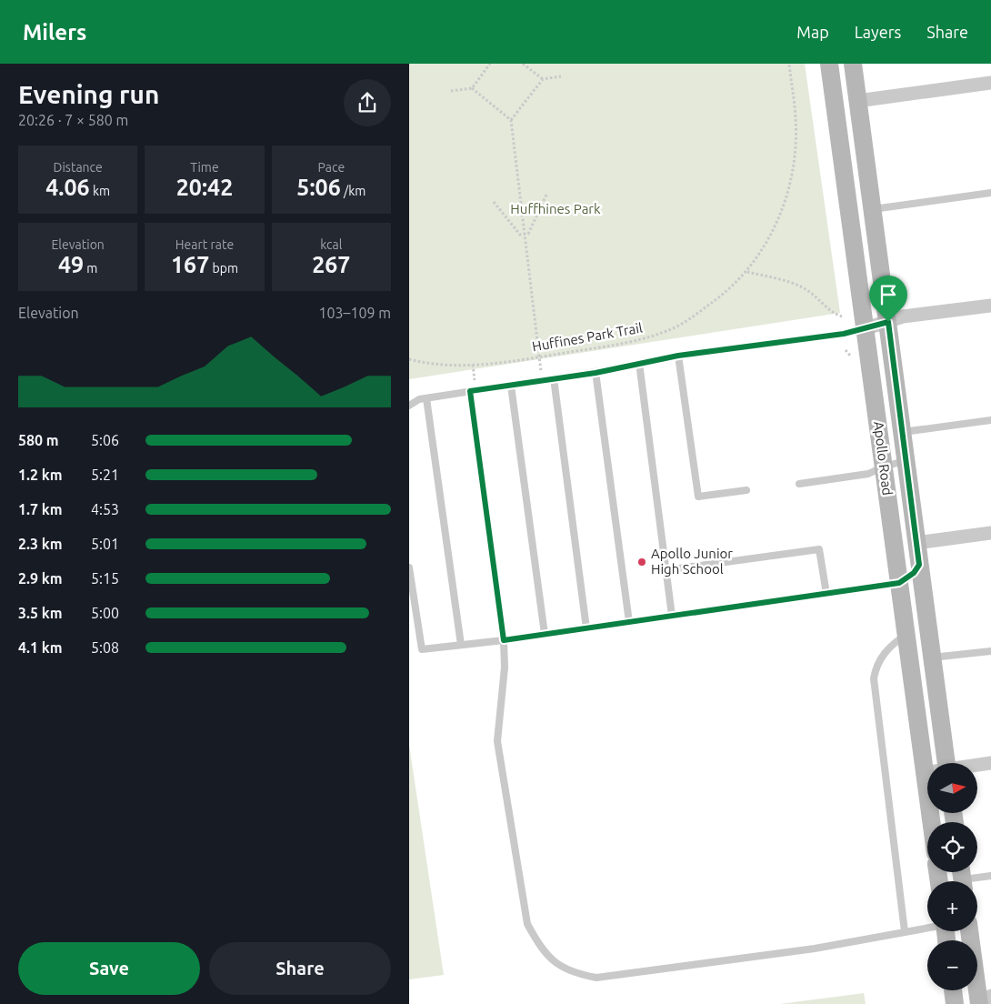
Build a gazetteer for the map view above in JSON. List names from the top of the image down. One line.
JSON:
{"streets":{"street":["Apollo Road"],"path":["Huffines Park Trail"]},"parks":["Huffhines Park"],"places":["Apollo Junior High School"],"north":"right","page":{"header":"Milers","nav":["Map","Layers","Share"],"heading":["Evening run","20:26 · 7 × 580 m"],"stats":[["Distance","4.06 km"],["Time","20:42"],["Pace","5:06 /km"],["Elevation","49 m"],["Heart rate","167 bpm"],["kcal","267"]],"chart":["Elevation","103–109 m"],"list":[{"name":"580 m","note":"5:06"},{"name":"1.2 km","note":"5:21"},{"name":"1.7 km","note":"4:53"},{"name":"2.3 km","note":"5:01"},{"name":"2.9 km","note":"5:15"},{"name":"3.5 km","note":"5:00"},{"name":"4.1 km","note":"5:08"}],"map_buttons":["+","−"],"buttons":["Save","Share"]}}
